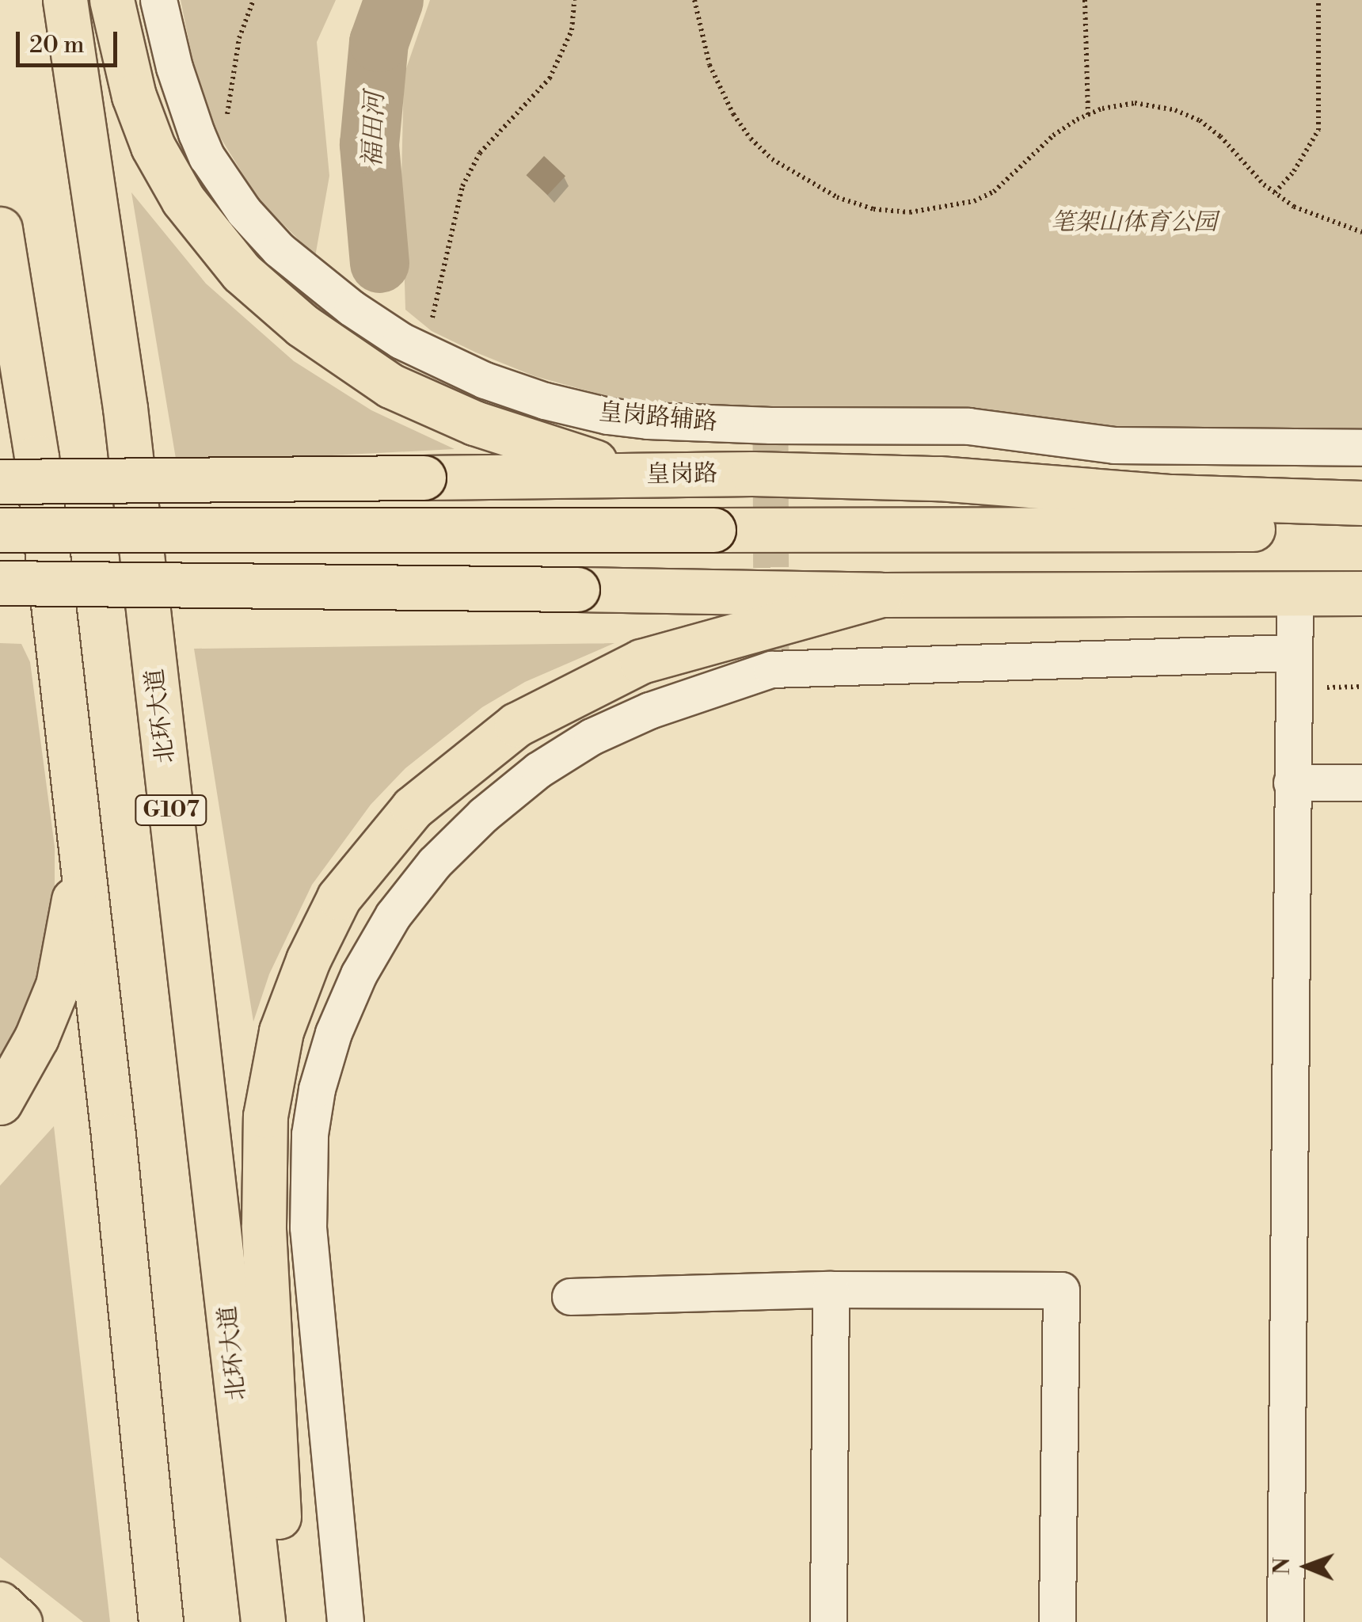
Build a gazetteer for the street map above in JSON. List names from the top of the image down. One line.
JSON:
{"streets":{"highway":["皇岗路","北环大道","G107"],"street":["皇岗路辅路"]},"water":["福田河"],"parks":["笔架山体育公园"],"scale_bar":"20 m","north":"left"}
